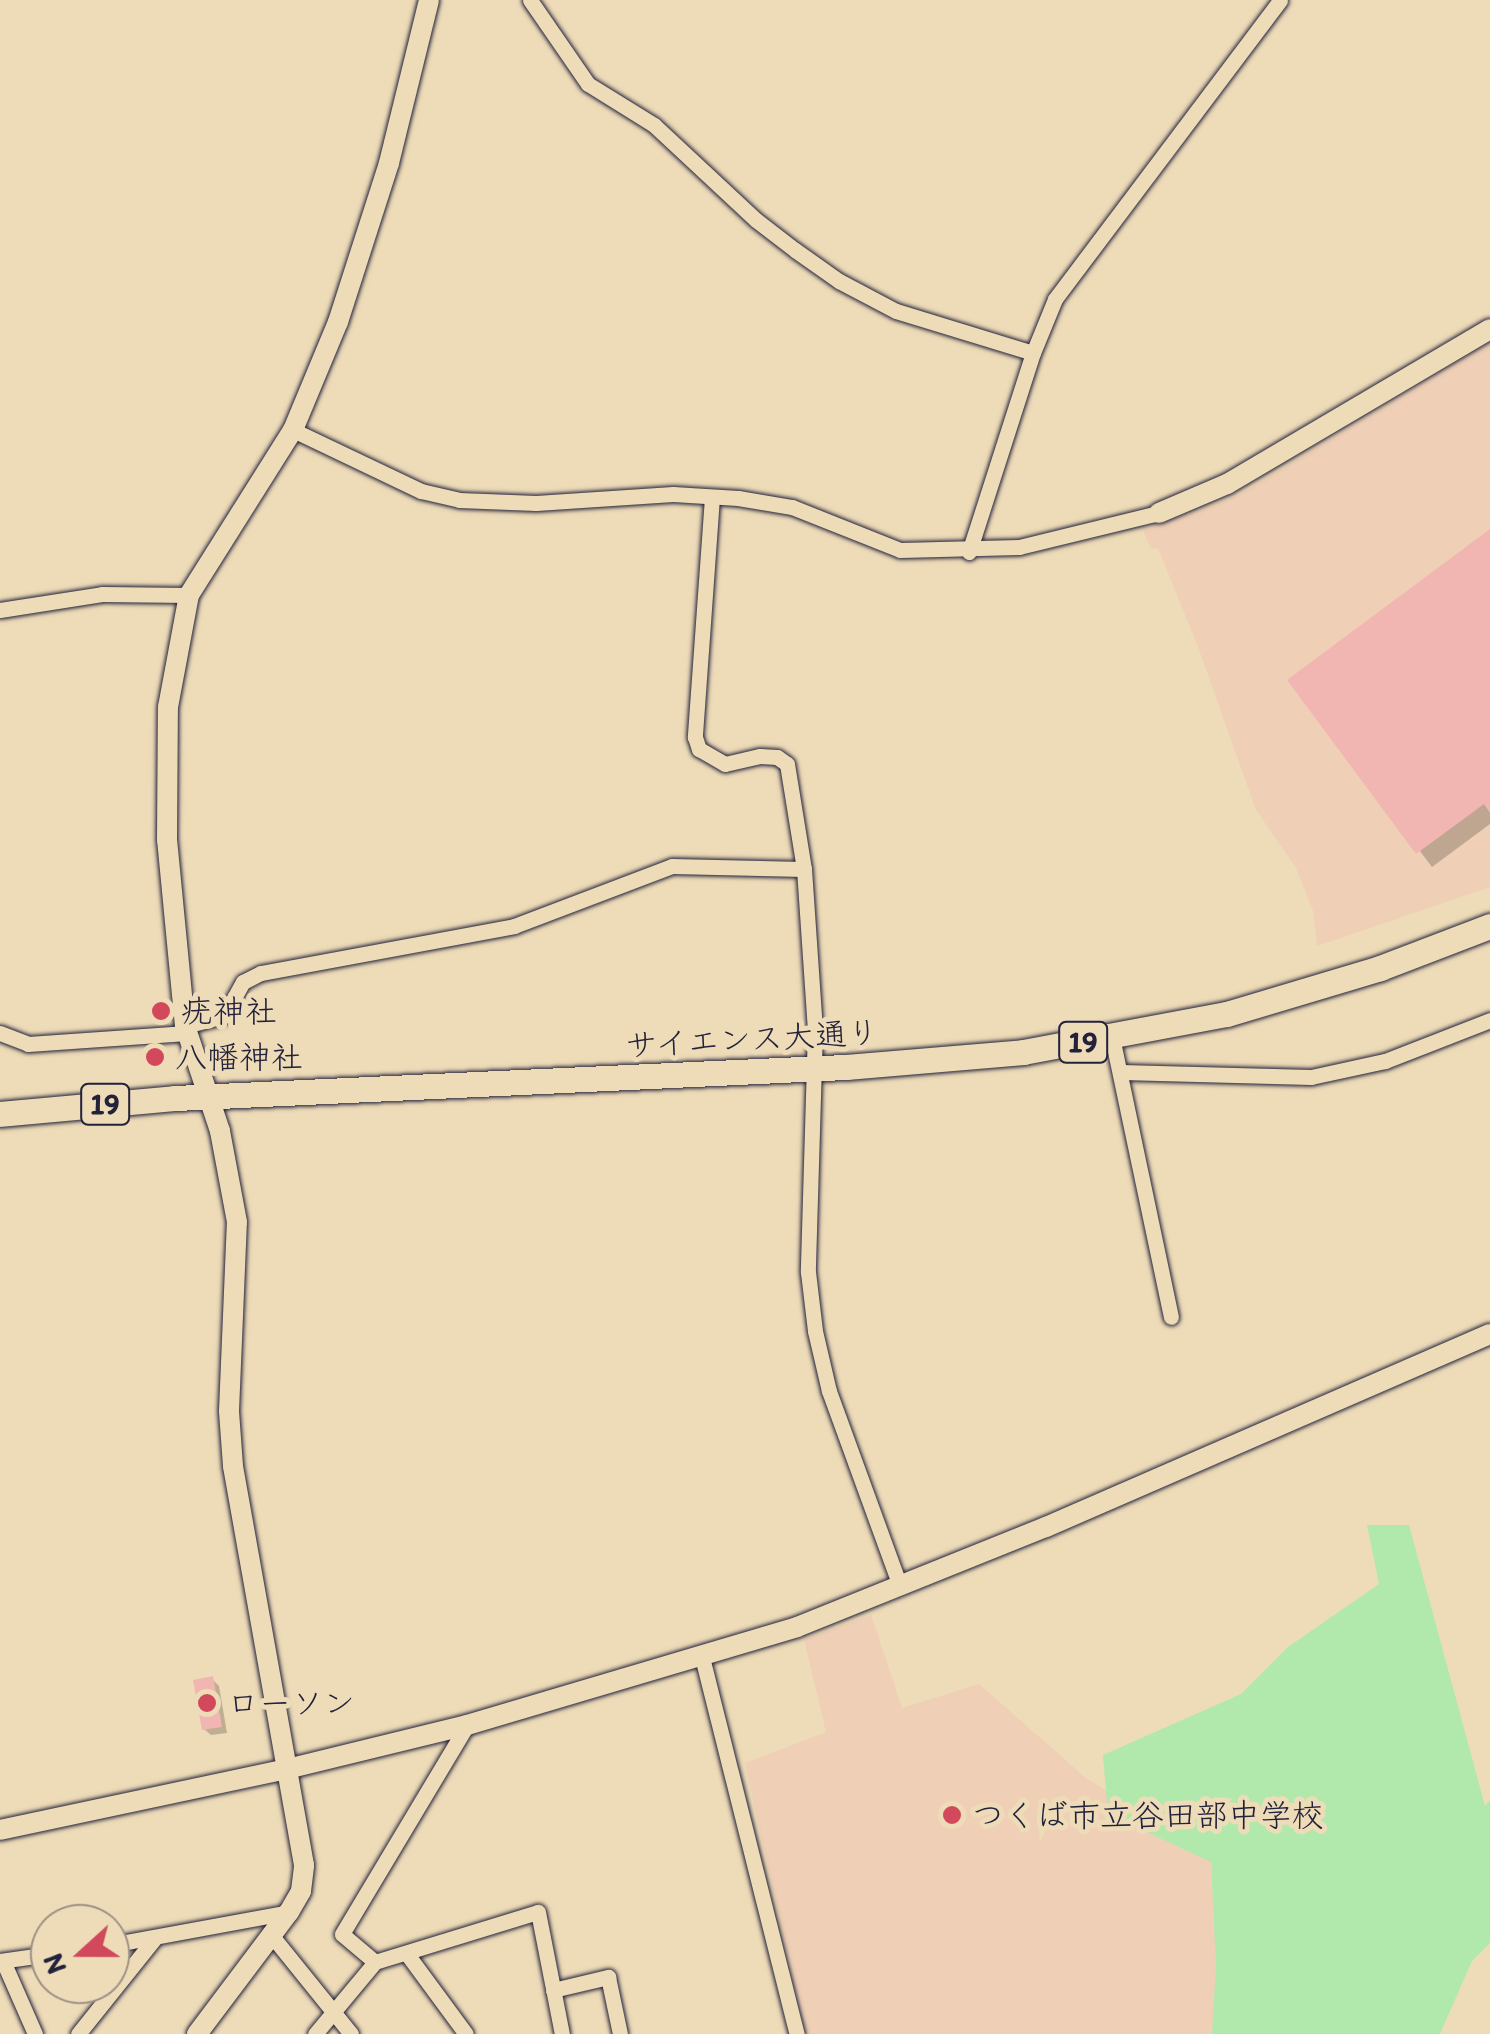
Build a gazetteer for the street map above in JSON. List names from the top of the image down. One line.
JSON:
{"streets":{"main road":["サイエンス大通り","19"]},"places":["疣神社","八幡神社","ローソン","つくば市立谷田部中学校"],"north":"left"}
